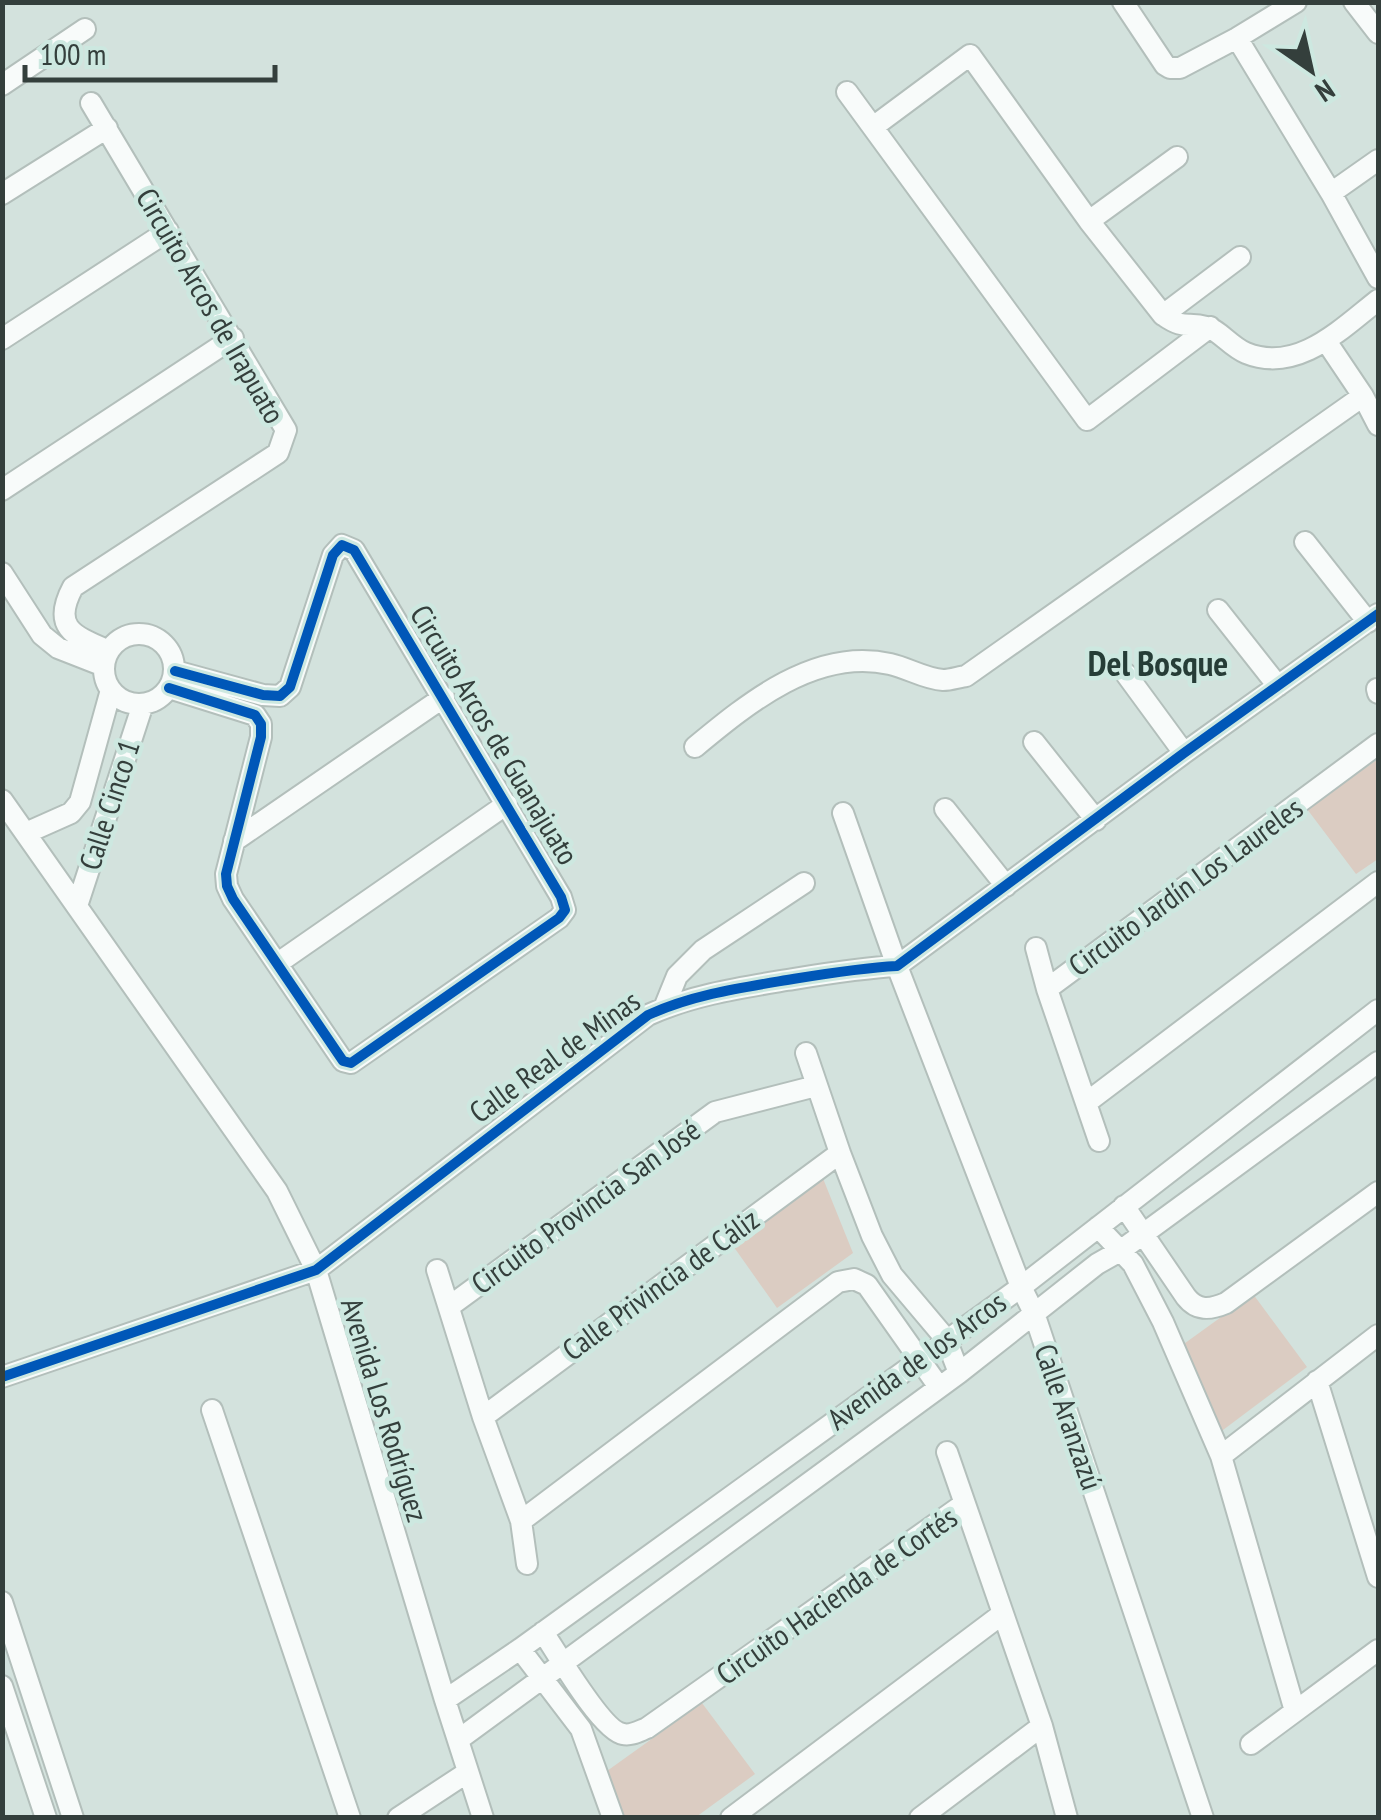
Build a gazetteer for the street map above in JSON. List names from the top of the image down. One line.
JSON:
{"streets":{"street":["Circuito Arcos de Irapuato","Circuito Arcos de Guanajuato","Calle Cinco 1","Circuito Jardín Los Laureles","Calle Real de Minas","Circuito Provincia San José","Calle Privincia de Cáliz","Avenida de los Arcos","Avenida Los Rodríguez","Calle Aranzazú","Circuito Hacienda de Cortés"]},"crossings":[["Circuito Arcos de Irapuato","Circuito Arcos de Guanajuato"],["Circuito Arcos de Irapuato","Calle Cinco 1"],["Circuito Arcos de Guanajuato","Calle Cinco 1"],["Calle Cinco 1","Avenida Los Rodríguez"],["Calle Real de Minas","Avenida Los Rodríguez"],["Calle Real de Minas","Calle Aranzazú"],["Circuito Provincia San José","Calle Privincia de Cáliz"],["Avenida de los Arcos","Avenida Los Rodríguez"],["Avenida de los Arcos","Calle Aranzazú"],["Avenida de los Arcos","Circuito Hacienda de Cortés"]],"districts":["Del Bosque"],"scale_bar":"100 m","north":"bottom right"}
